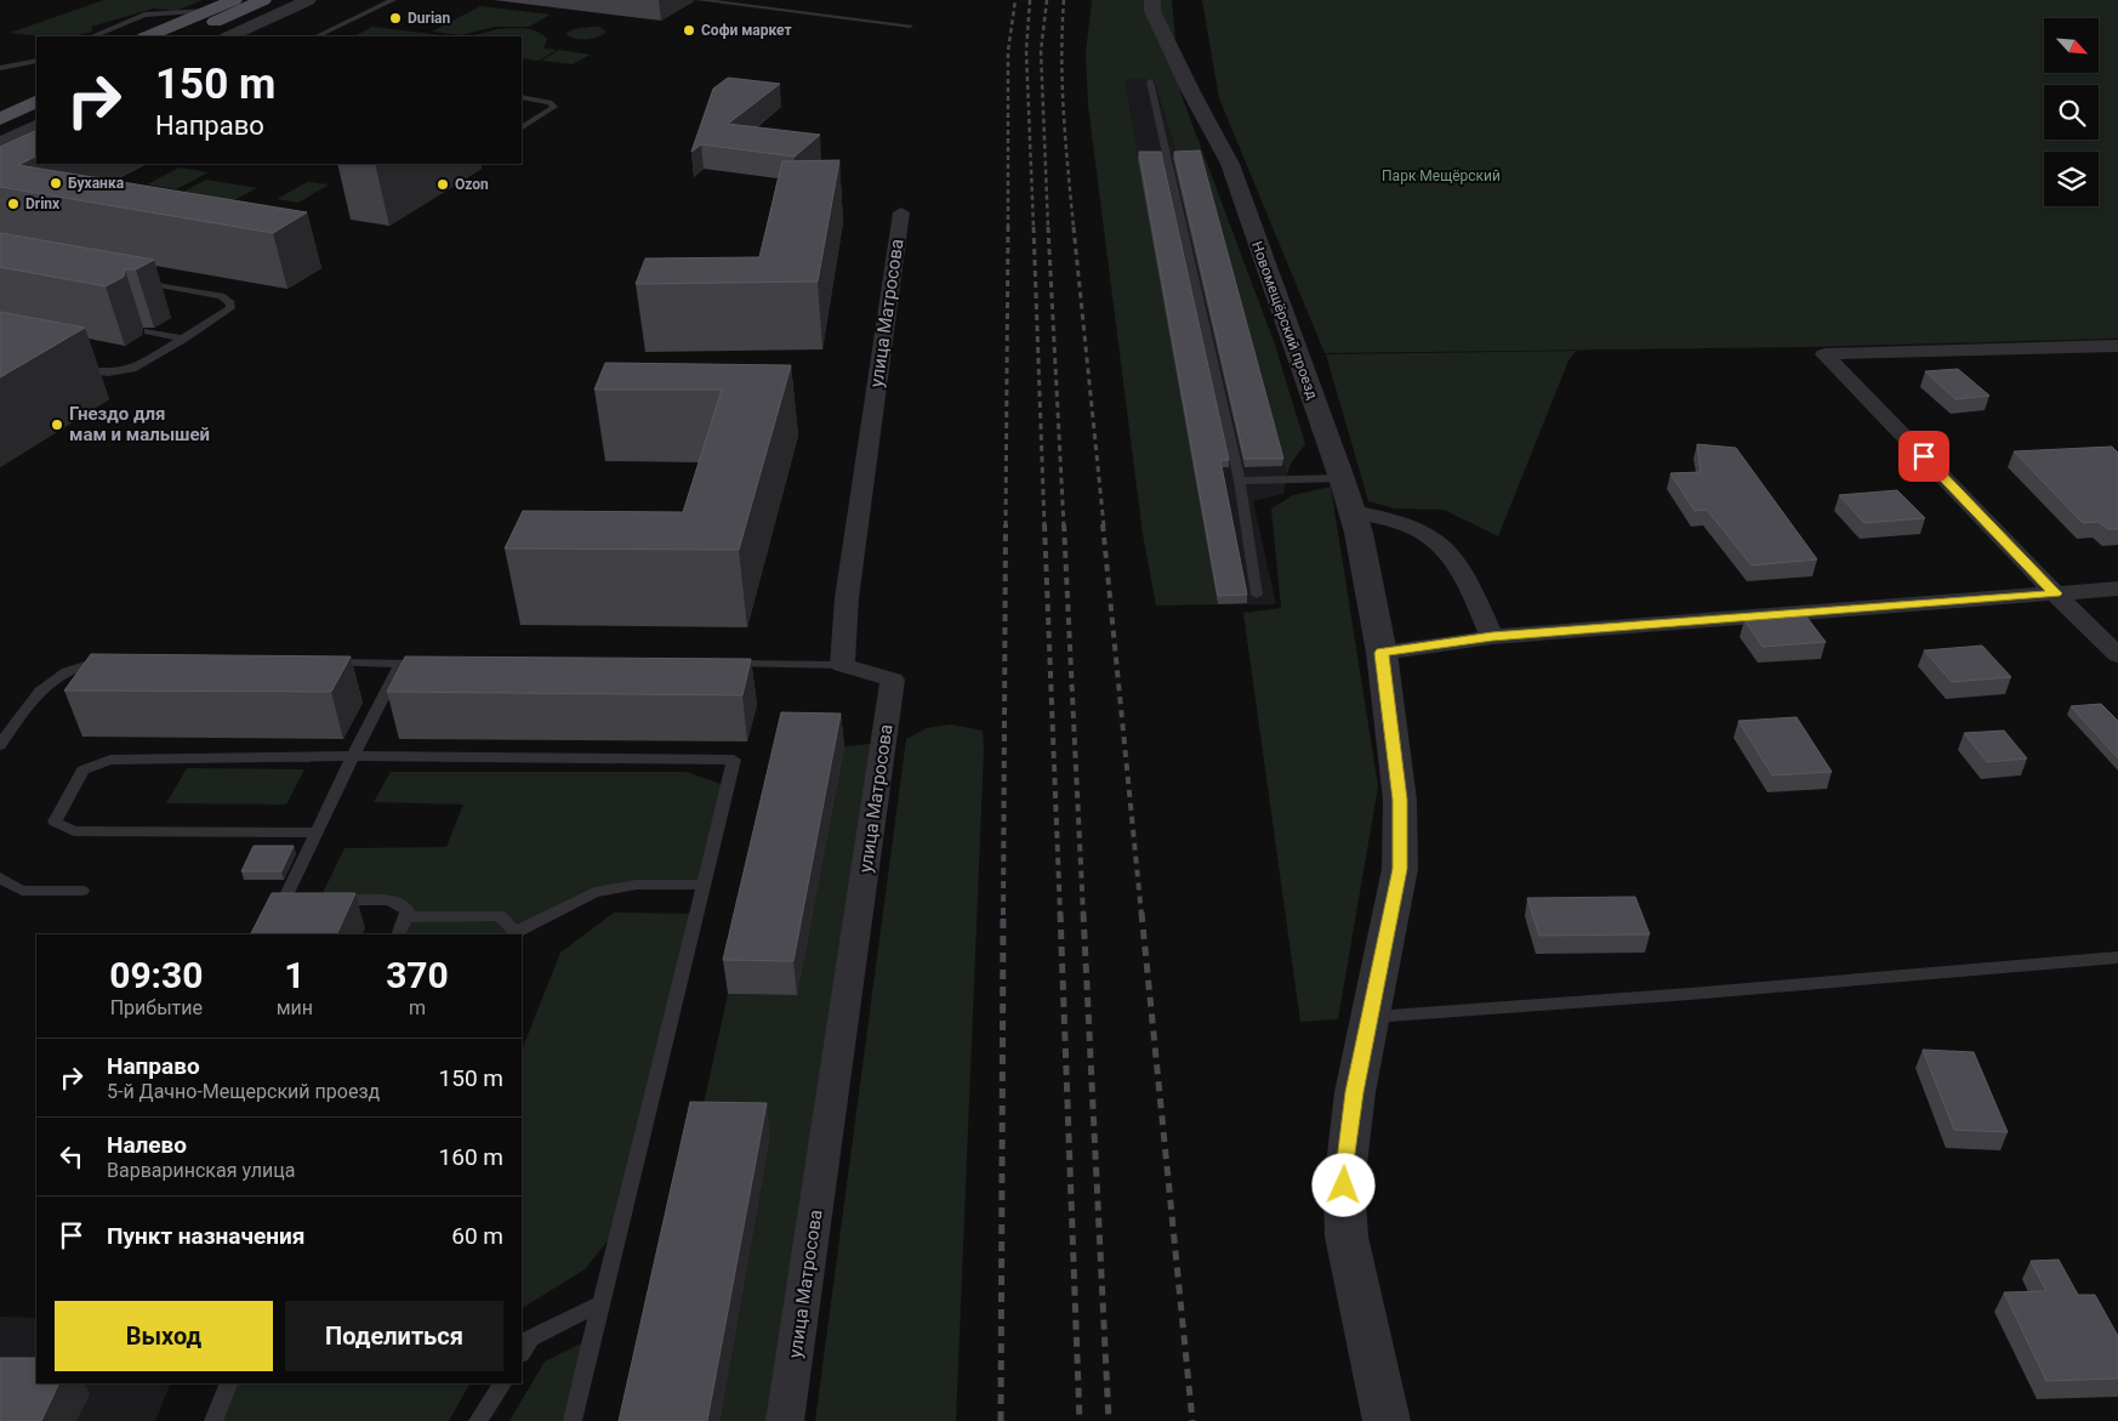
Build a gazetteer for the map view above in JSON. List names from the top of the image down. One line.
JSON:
{"streets":{"street":["улица Матросова","Новомещёрский проезд"]},"parks":["Парк Мещёрский"],"places":["Durian","Софи маркет","Буханка","Ozon","Drinx","Гнездо для мам и малышей"],"north":"bottom right","page":{"turn":["150 m","Направо"],"eta":["09:30","Прибытие","1","мин","370","m"],"list":[{"name":"Направо","note":"5-й Дачно-Мещерский проезд","value":"150 m"},{"name":"Налево","note":"Варваринская улица","value":"160 m"},{"name":"Пункт назначения","value":"60 m"}],"buttons":["Выход","Поделиться"]}}
